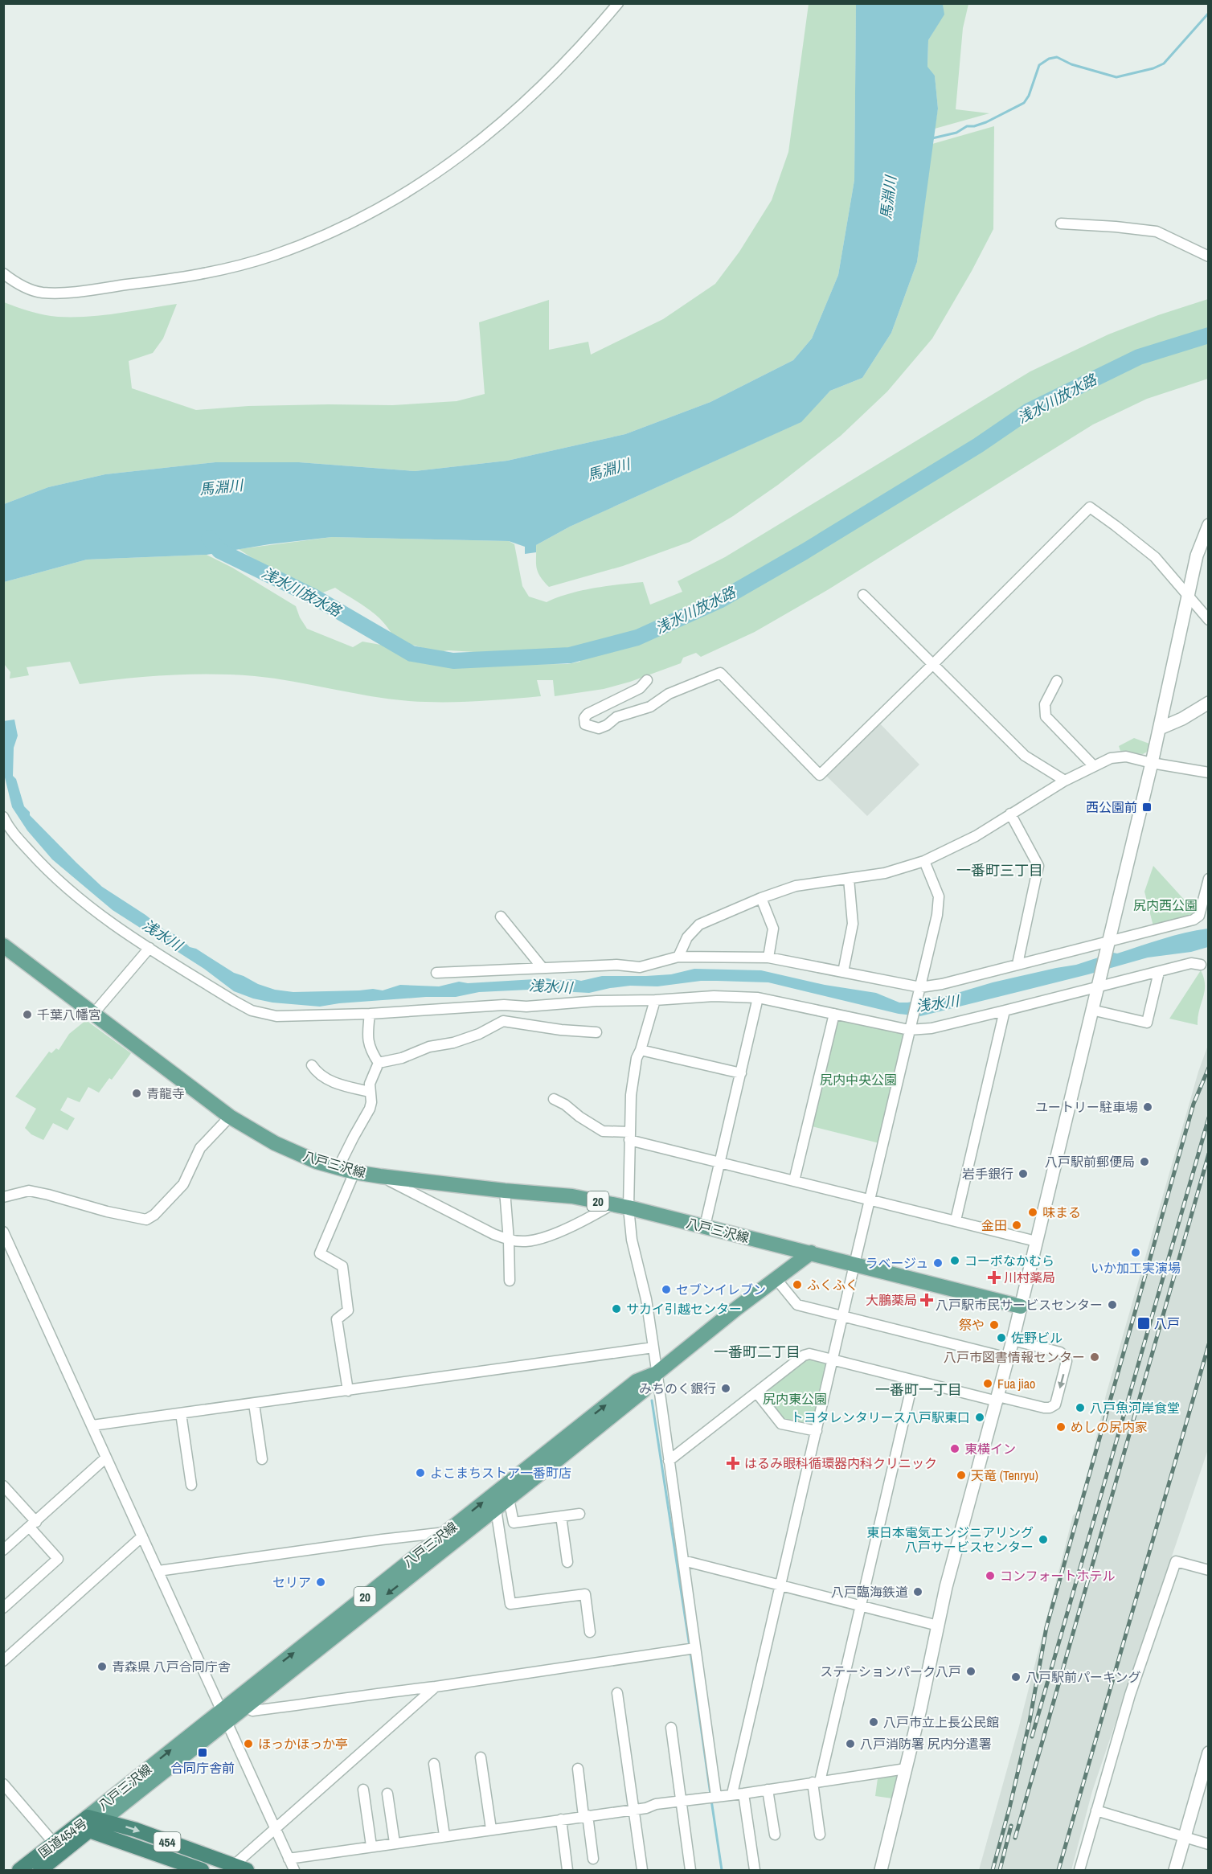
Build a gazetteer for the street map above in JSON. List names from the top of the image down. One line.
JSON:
{"streets":{"highway":["国道454号","454"],"main road":["八戸三沢線","20"]},"crossings":[["八戸三沢線","国道454号"]],"districts":["一番町三丁目","一番町二丁目","一番町一丁目"],"water":["馬淵川","浅水川放水路","浅水川"],"parks":["尻内西公園","尻内中央公園","尻内東公園"],"places":{"transit":["西公園前","八戸","合同庁舎前"],"other":["千葉八幡宮","青龍寺","ユートリー駐車場","八戸駅前郵便局","岩手銀行","味まる","金田","いか加工実演場","コーポなかむら","ラベージュ","ふくふく","セブンイレブン","八戸駅市民サービスセンター","サカイ引越センター","祭や","佐野ビル","八戸市図書情報センター","Fua jiao","みちのく銀行","八戸魚河岸食堂","トヨタレンタリース八戸駅東口","めしの尻内家","東横イン","よこまちストア一番町店","天竜 (Tenryu)","東日本電気エンジニアリング 八戸サービスセンター","コンフォートホテル","セリア","八戸臨海鉄道","青森県 八戸合同庁舎","ステーションパーク八戸","八戸駅前パーキング","八戸市立上長公民館","ほっかほっか亭","八戸消防署 尻内分遣署"],"health":["川村薬局","大鵬薬局","はるみ眼科循環器内科クリニック"]}}
